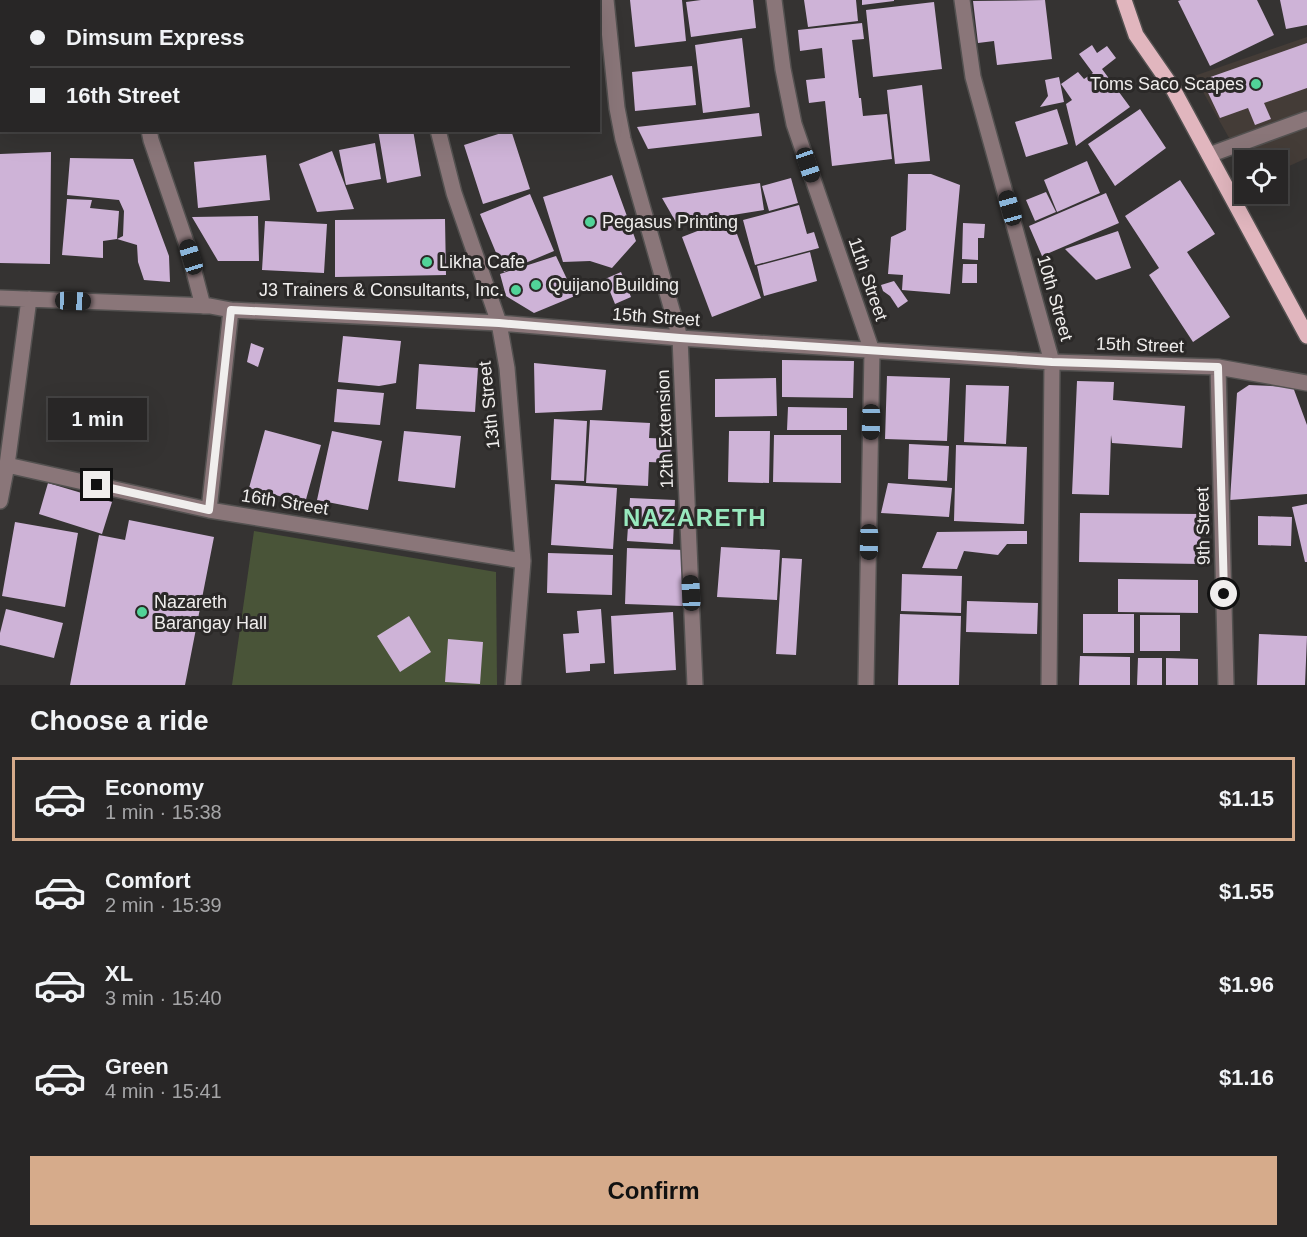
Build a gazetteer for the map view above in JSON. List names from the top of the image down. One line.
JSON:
{"streets":{"street":["11th Street","10th Street","15th Street","13th Street","12th Extension","16th Street","9th Street"]},"crossings":[["11th Street","15th Street"],["10th Street","15th Street"],["15th Street","13th Street"],["15th Street","12th Extension"],["15th Street","9th Street"],["13th Street","16th Street"]],"districts":["NAZARETH"],"places":["Toms Saco Scapes","Pegasus Printing","Likha Cafe","Quijano Building","J3 Trainers & Consultants, Inc.","Nazareth Barangay Hall"],"page":{"banner":["Dimsum Express","16th Street"],"bubble":"1 min","heading":"Choose a ride","list":[{"name":"Economy","note":"1 min · 15:38","value":"$1.15"},{"name":"Comfort","note":"2 min · 15:39","value":"$1.55"},{"name":"XL","note":"3 min · 15:40","value":"$1.96"},{"name":"Green","note":"4 min · 15:41","value":"$1.16"}],"buttons":"Confirm"}}
